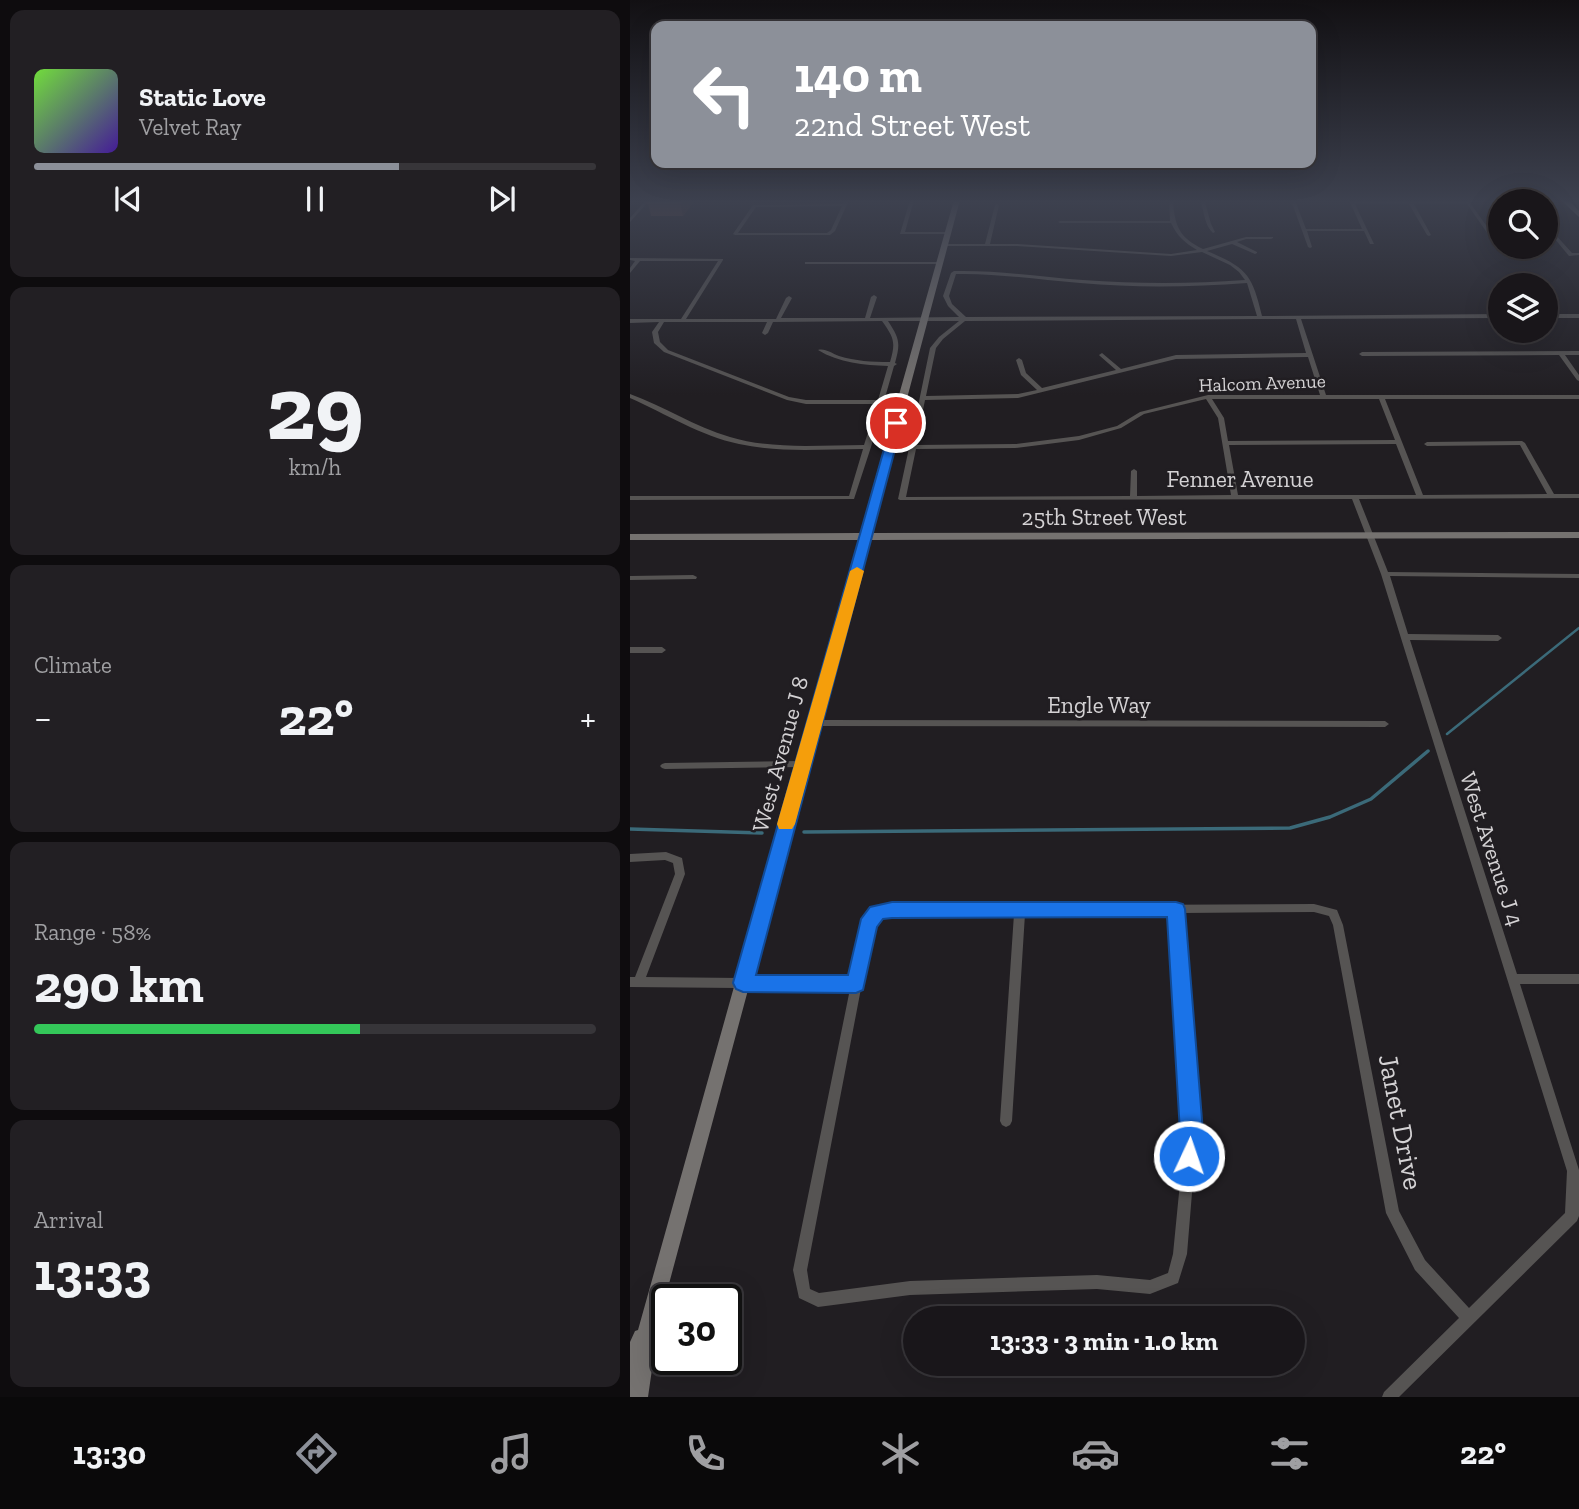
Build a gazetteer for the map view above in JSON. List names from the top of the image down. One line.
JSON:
{"streets":{"street":["Halcom Avenue","Fenner Avenue","25th Street West","Engle Way","West Avenue J 8","West Avenue J 4","Janet Drive"]},"crossings":[["Fenner Avenue","West Avenue J 4"],["25th Street West","West Avenue J 8"],["25th Street West","West Avenue J 4"],["Engle Way","West Avenue J 8"],["West Avenue J 4","Janet Drive"]],"page":{"turn":["140 m","22nd Street West"],"song":["Static Love","Velvet Ray"],"tile":[["29","km/h"],"Climate",["Range · 58%","290 km"],["Arrival","13:33"]],"heat":["−","22°","+"],"limit":"30","trip":"13:33 · 3 min · 1.0 km","tabs":["13:30","22°"]}}
